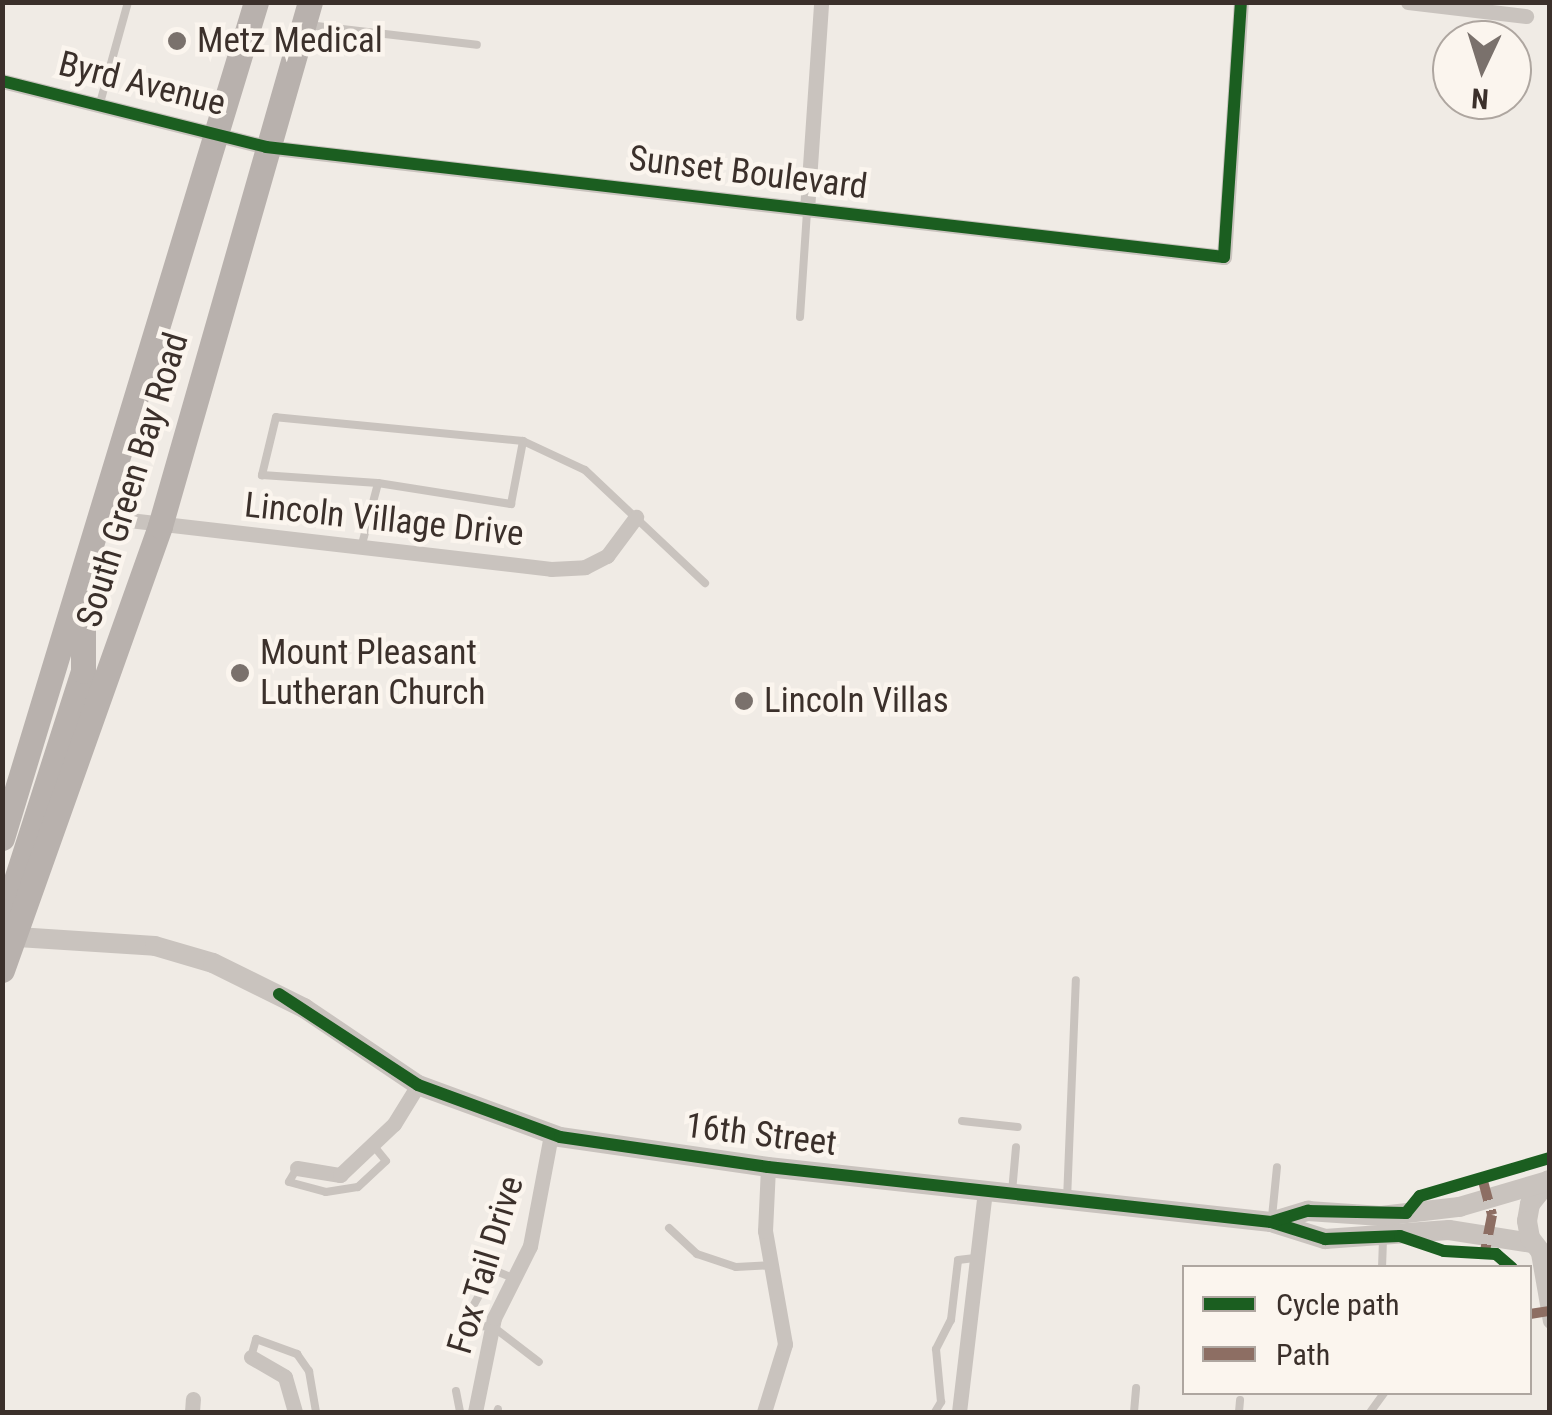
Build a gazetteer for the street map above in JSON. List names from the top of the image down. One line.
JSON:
{"streets":{"main road":["South Green Bay Road"],"street":["Byrd Avenue","Sunset Boulevard","Lincoln Village Drive","16th Street","Fox Tail Drive"]},"crossings":[["Byrd Avenue","Sunset Boulevard"],["Byrd Avenue","South Green Bay Road"],["Sunset Boulevard","South Green Bay Road"],["South Green Bay Road","Lincoln Village Drive"],["South Green Bay Road","16th Street"],["16th Street","Fox Tail Drive"]],"places":["Metz Medical","Mount Pleasant Lutheran Church","Lincoln Villas"],"legend":["Cycle path","Path"],"north":"bottom"}
